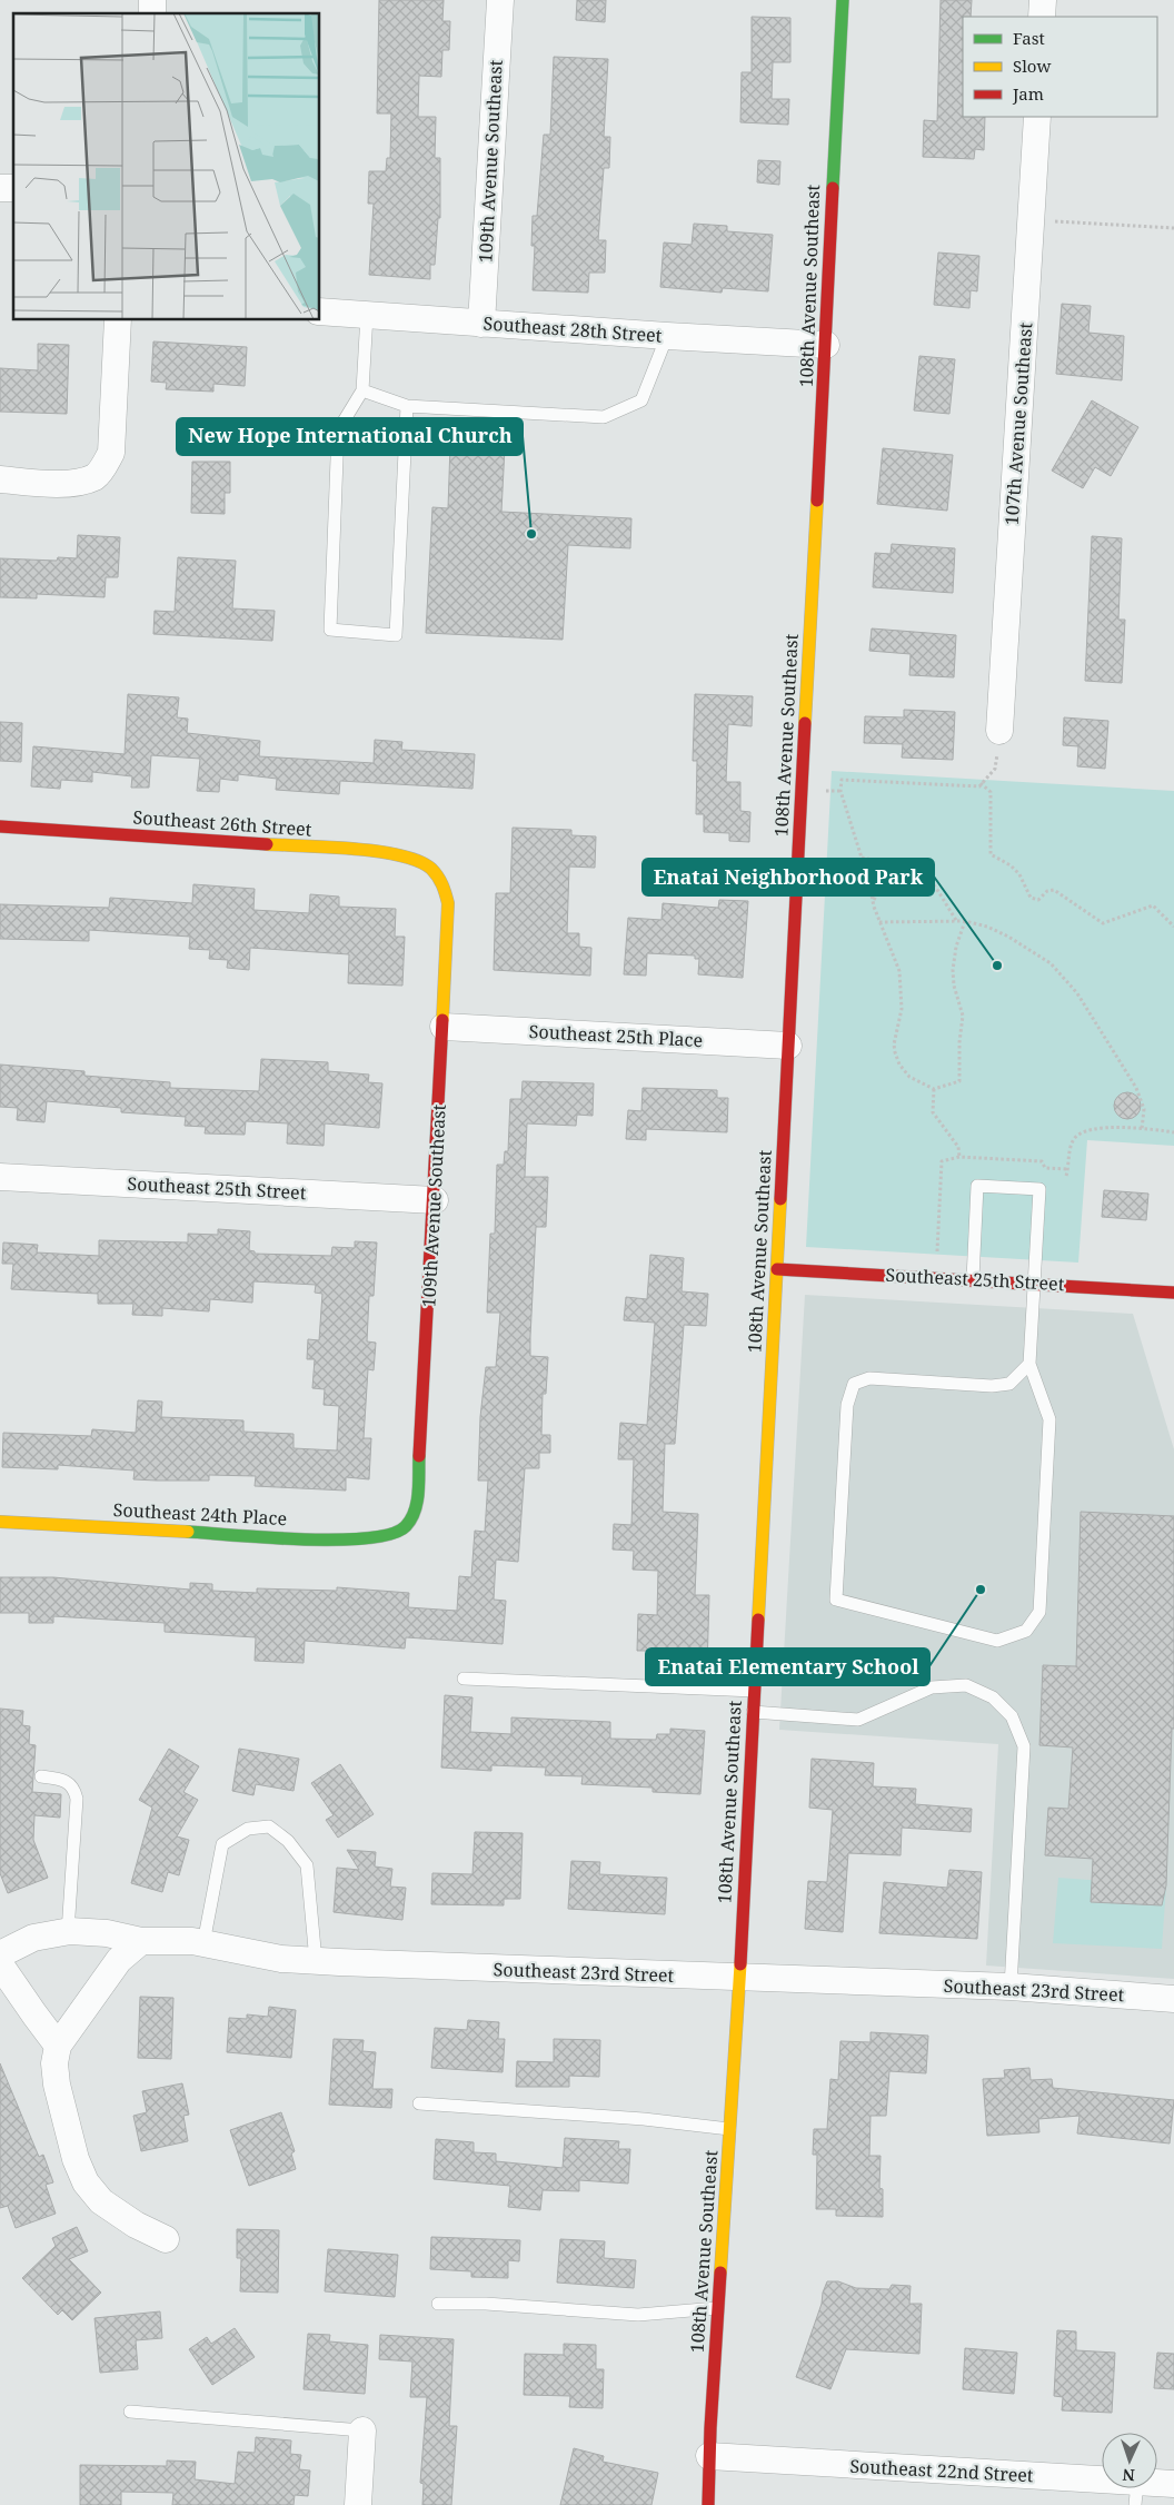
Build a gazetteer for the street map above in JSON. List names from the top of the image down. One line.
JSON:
{"streets":{"street":["109th Avenue Southeast","108th Avenue Southeast","Southeast 28th Street","107th Avenue Southeast","Southeast 26th Street","Southeast 25th Place","Southeast 25th Street","Southeast 24th Place","Southeast 23rd Street","Southeast 22nd Street"]},"crossings":[["109th Avenue Southeast","Southeast 28th Street"],["109th Avenue Southeast","Southeast 26th Street"],["109th Avenue Southeast","Southeast 25th Place"],["109th Avenue Southeast","Southeast 25th Street"],["109th Avenue Southeast","Southeast 24th Place"],["108th Avenue Southeast","Southeast 28th Street"],["108th Avenue Southeast","Southeast 25th Place"],["108th Avenue Southeast","Southeast 25th Street"],["108th Avenue Southeast","Southeast 23rd Street"],["108th Avenue Southeast","Southeast 22nd Street"]],"places":["New Hope International Church","Enatai Neighborhood Park","Enatai Elementary School"],"legend":["Fast","Slow","Jam"],"north":"bottom"}
